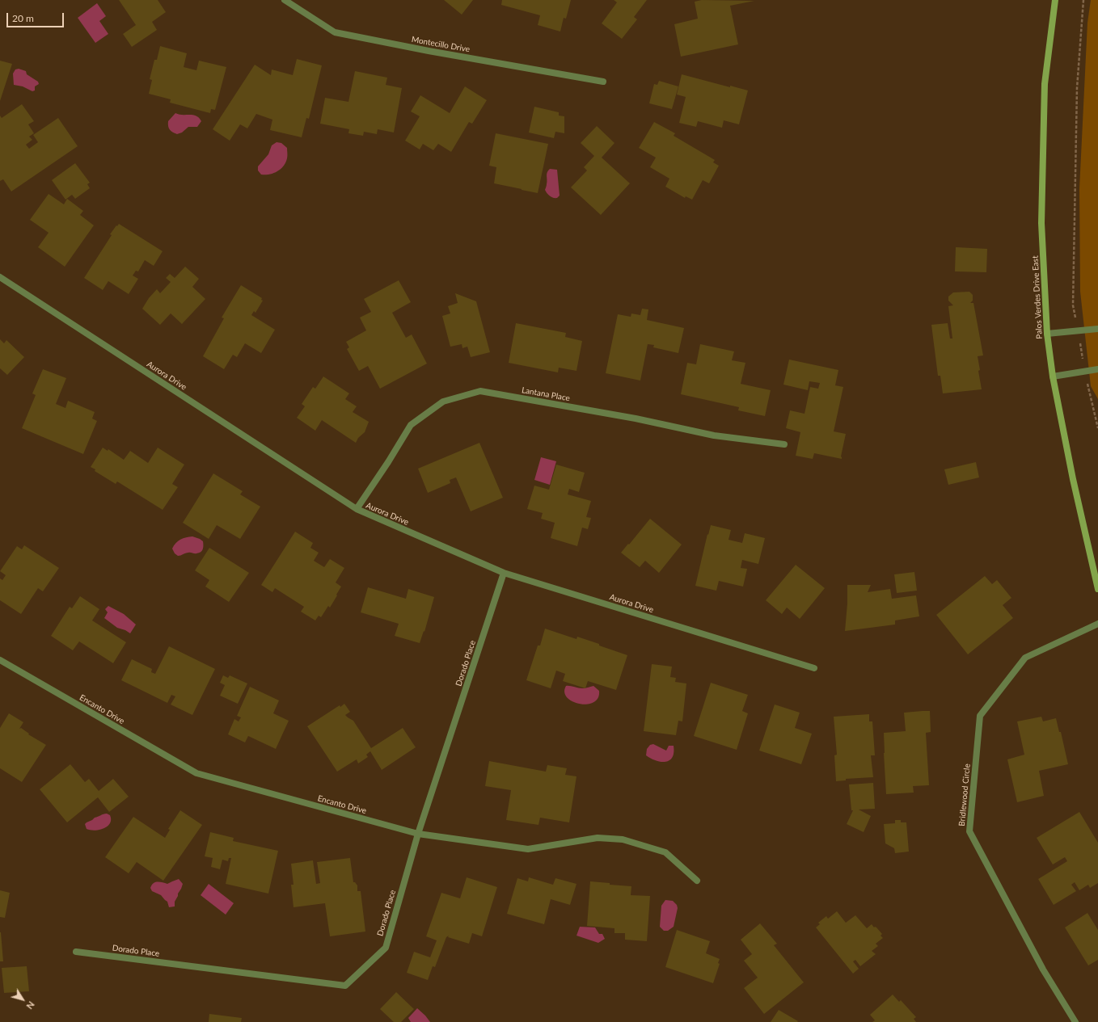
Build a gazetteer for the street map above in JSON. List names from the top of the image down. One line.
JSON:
{"streets":{"main road":["Palos Verdes Drive East"],"street":["Montecillo Drive","Aurora Drive","Lantana Place","Dorado Place","Encanto Drive","Bridlewood Circle"]},"crossings":[["Aurora Drive","Lantana Place"],["Aurora Drive","Dorado Place"],["Dorado Place","Encanto Drive"]],"scale_bar":"20 m","north":"bottom right"}
